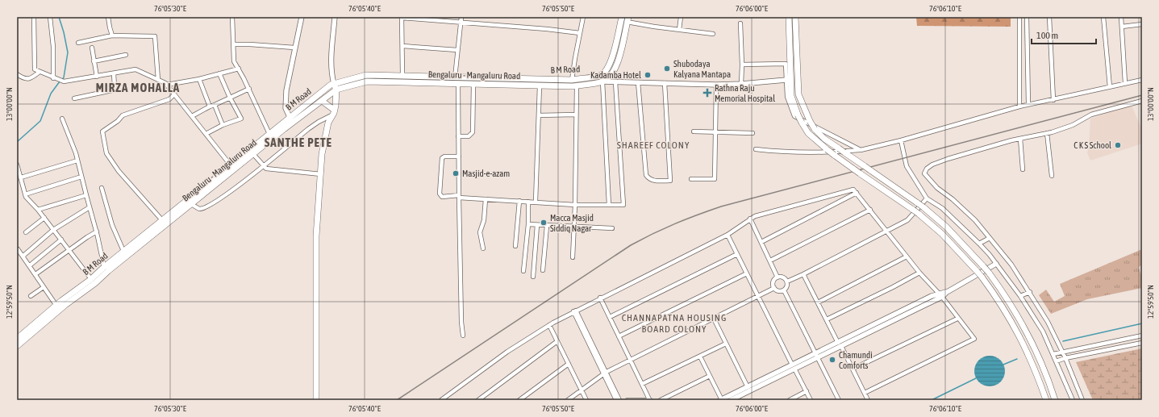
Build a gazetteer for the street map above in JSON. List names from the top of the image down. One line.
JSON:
{"streets":{"main road":["B M Road","Bengaluru - Mangaluru Road"]},"districts":["MIRZA MOHALLA","SANTHE PETE","SHAREEF COLONY","CHANNAPATNA HOUSING BOARD COLONY"],"places":{"other":["Shubodaya Kalyana Mantapa","Kadamba Hotel","C K S School","Masjid-e-azam","Macca Masjid Siddiq Nagar","Chamundi Comforts"],"health":["Rathna Raju Memorial Hospital"]},"scale_bar":"100 m","coordinates":["76°05'30\"E","76°05'40\"E","76°05'50\"E","76°06'00\"E","76°06'10\"E","13°00'00\"N","12°59'50\"N"]}
